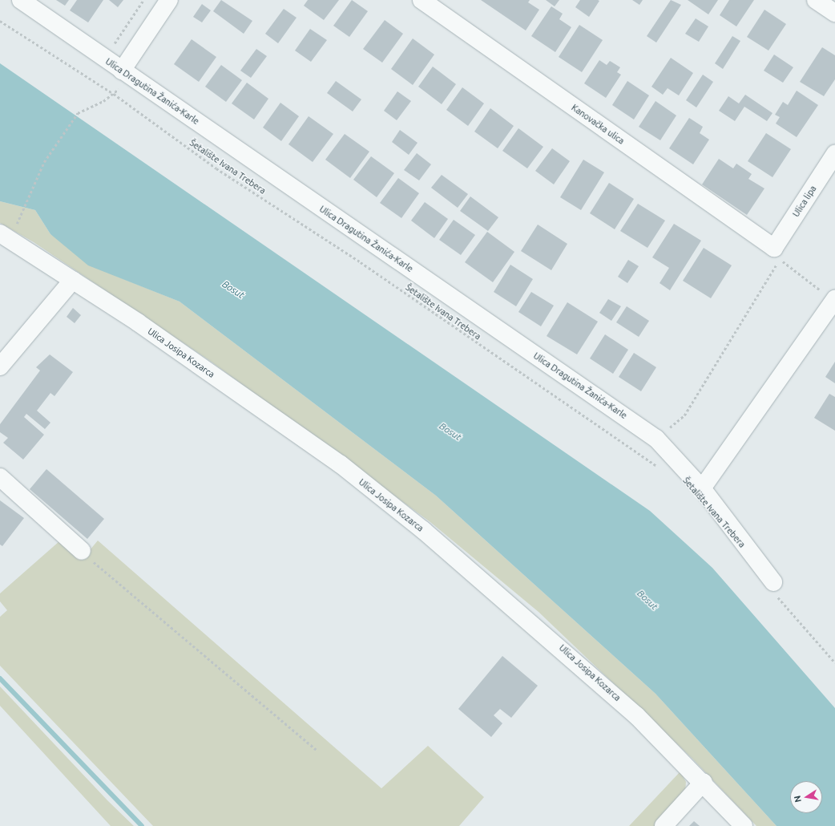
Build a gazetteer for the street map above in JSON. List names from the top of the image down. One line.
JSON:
{"streets":{"street":["Ulica Dragutina Žanića-Karle","Kanovačka ulica","Ulica lipa","Ulica Josipa Kozarca"],"path":["Šetalište Ivana Trebera"]},"crossings":[["Kanovačka ulica","Ulica lipa"]],"water":["Bosut"],"north":"left"}
